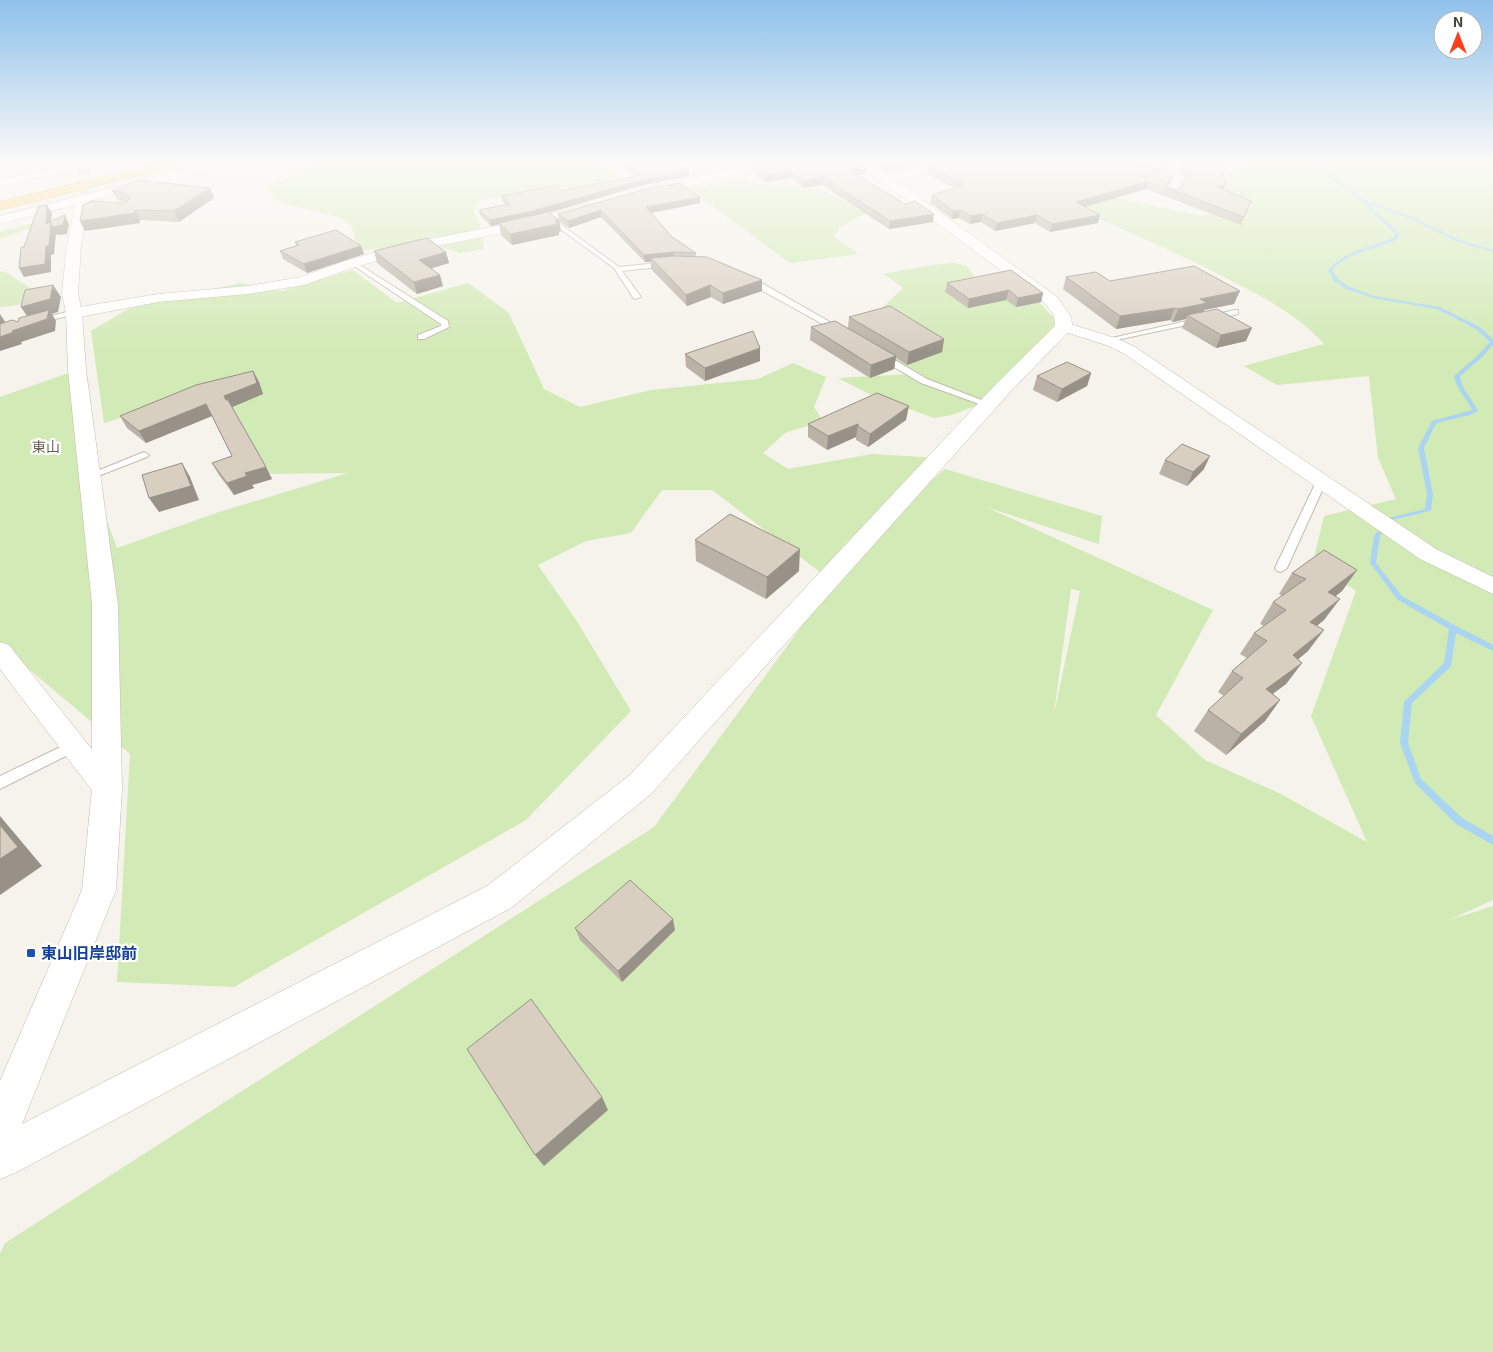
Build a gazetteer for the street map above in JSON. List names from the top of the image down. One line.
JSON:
{"districts":["東山"],"places":{"transit":["東山旧岸邸前"]},"north":"top"}
